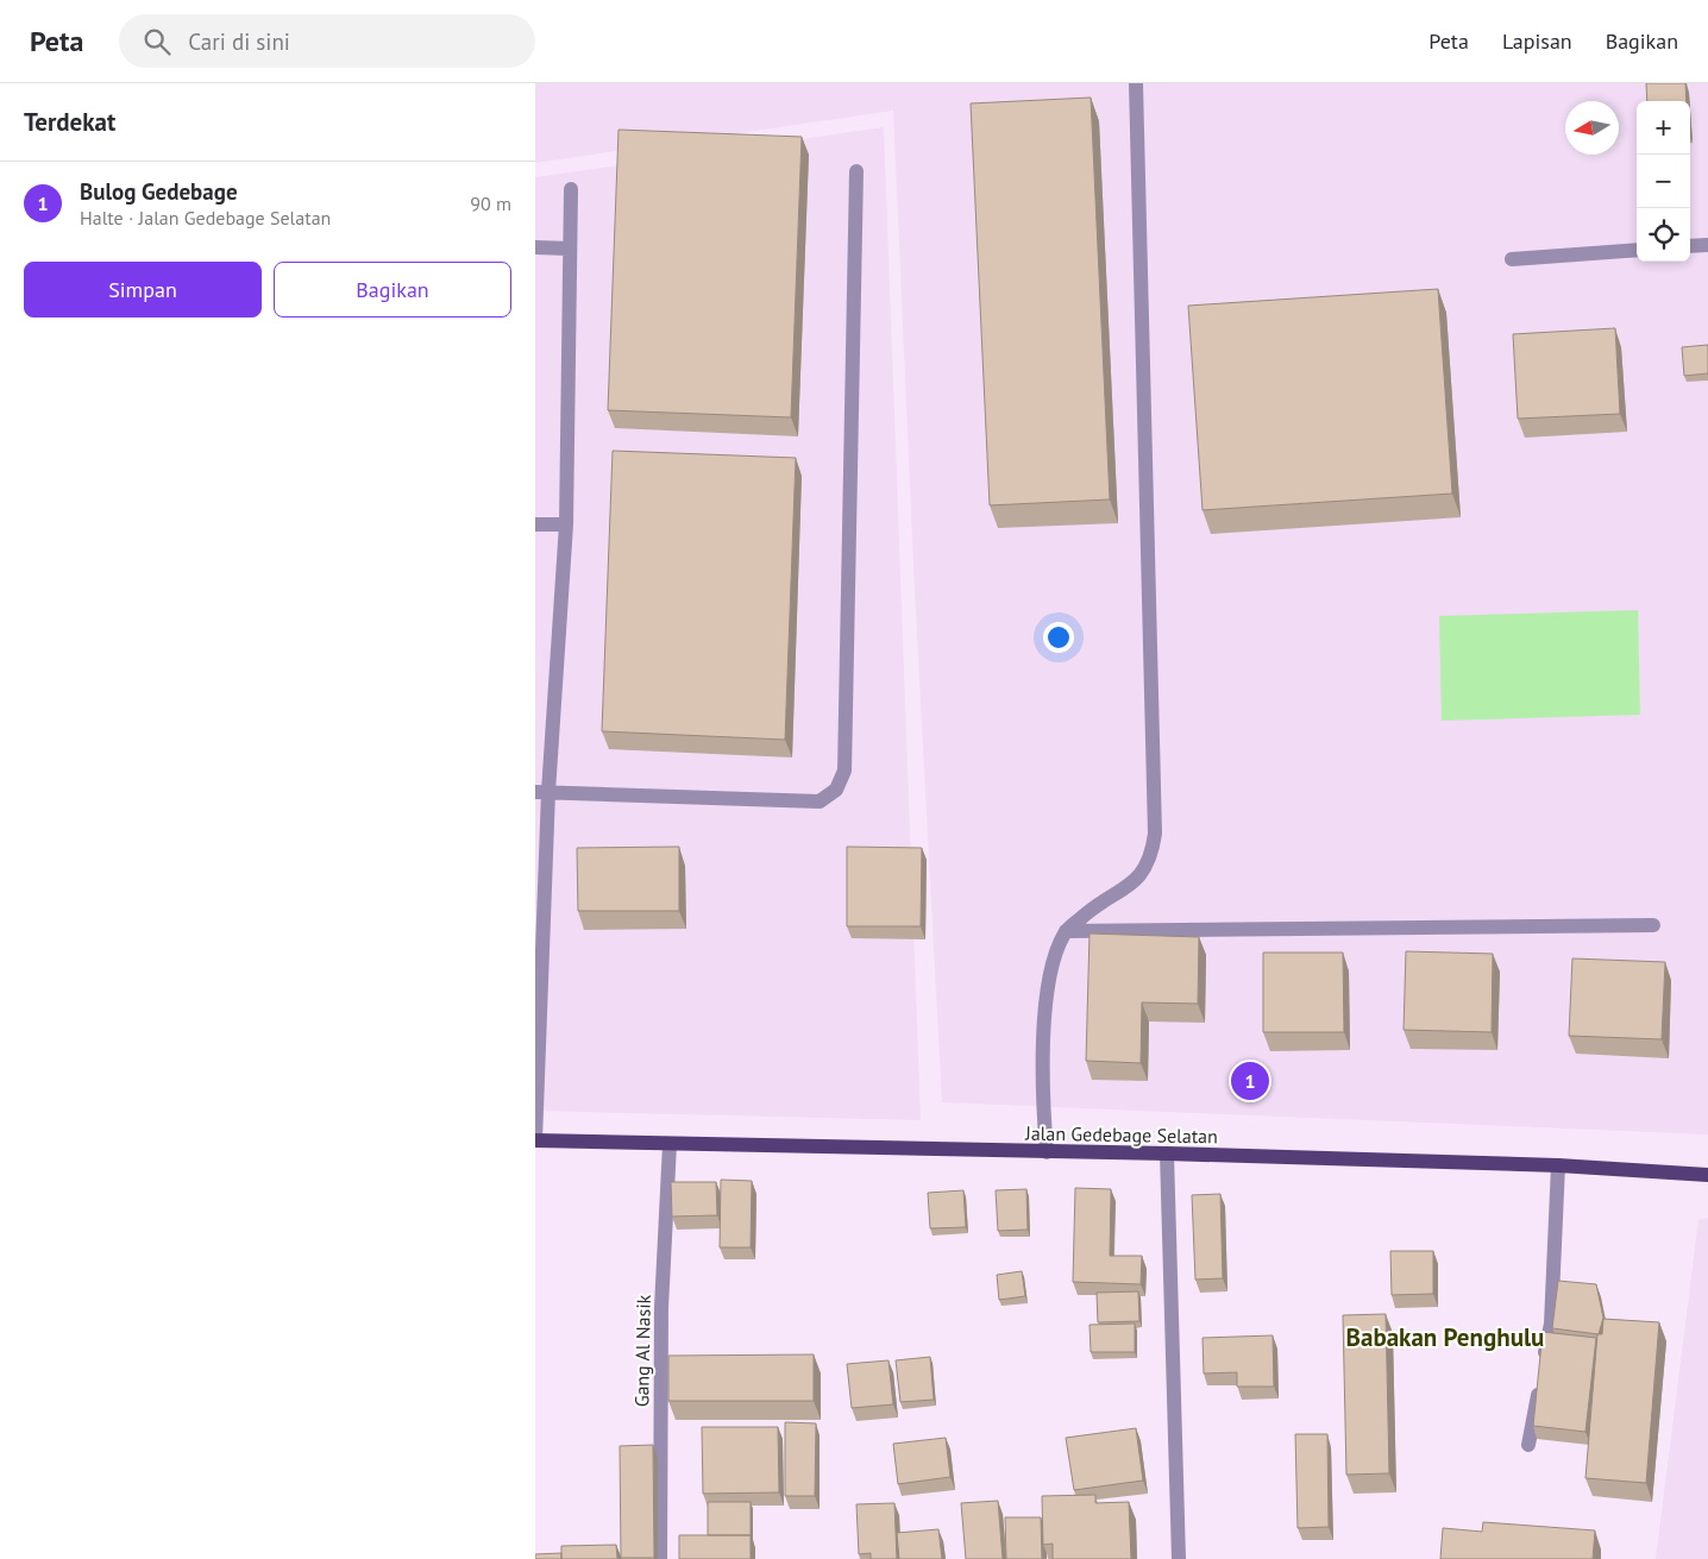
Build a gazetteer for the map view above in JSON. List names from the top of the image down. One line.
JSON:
{"streets":{"main road":["Jalan Gedebage Selatan"],"street":["Gang Al Nasik"]},"crossings":[["Jalan Gedebage Selatan","Gang Al Nasik"]],"districts":["Babakan Penghulu"],"north":"left","page":{"header":"Peta","search":"Cari di sini","nav":["Peta","Lapisan","Bagikan"],"heading":"Terdekat","map_buttons":["+","−"],"list":[{"mark":"1","name":"Bulog Gedebage","note":"Halte · Jalan Gedebage Selatan","value":"90 m"}],"buttons":["Simpan","Bagikan"],"pins":"1"}}
